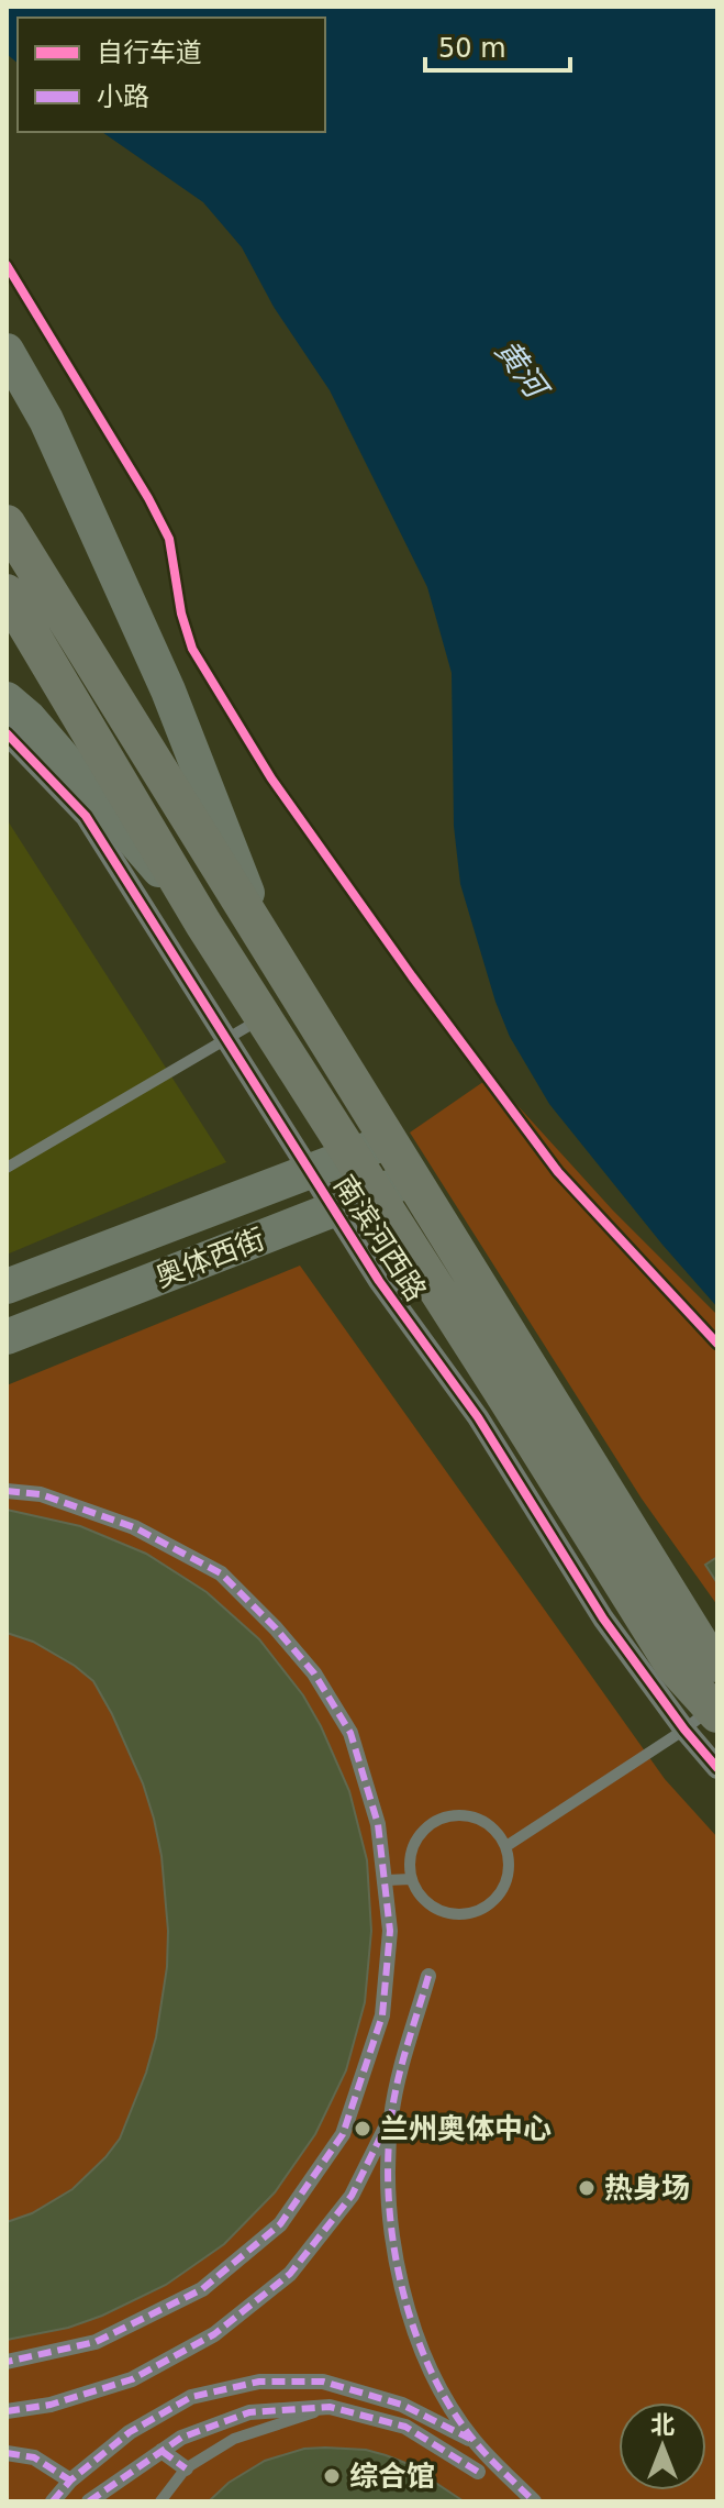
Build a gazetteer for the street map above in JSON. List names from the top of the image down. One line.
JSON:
{"streets":{"highway":["南滨河西路"],"main road":["奥体西街"]},"crossings":[["南滨河西路","奥体西街"]],"water":["黄河"],"places":["兰州奥体中心","热身场","综合馆"],"legend":["自行车道","小路"],"scale_bar":"50 m","north":"top"}
